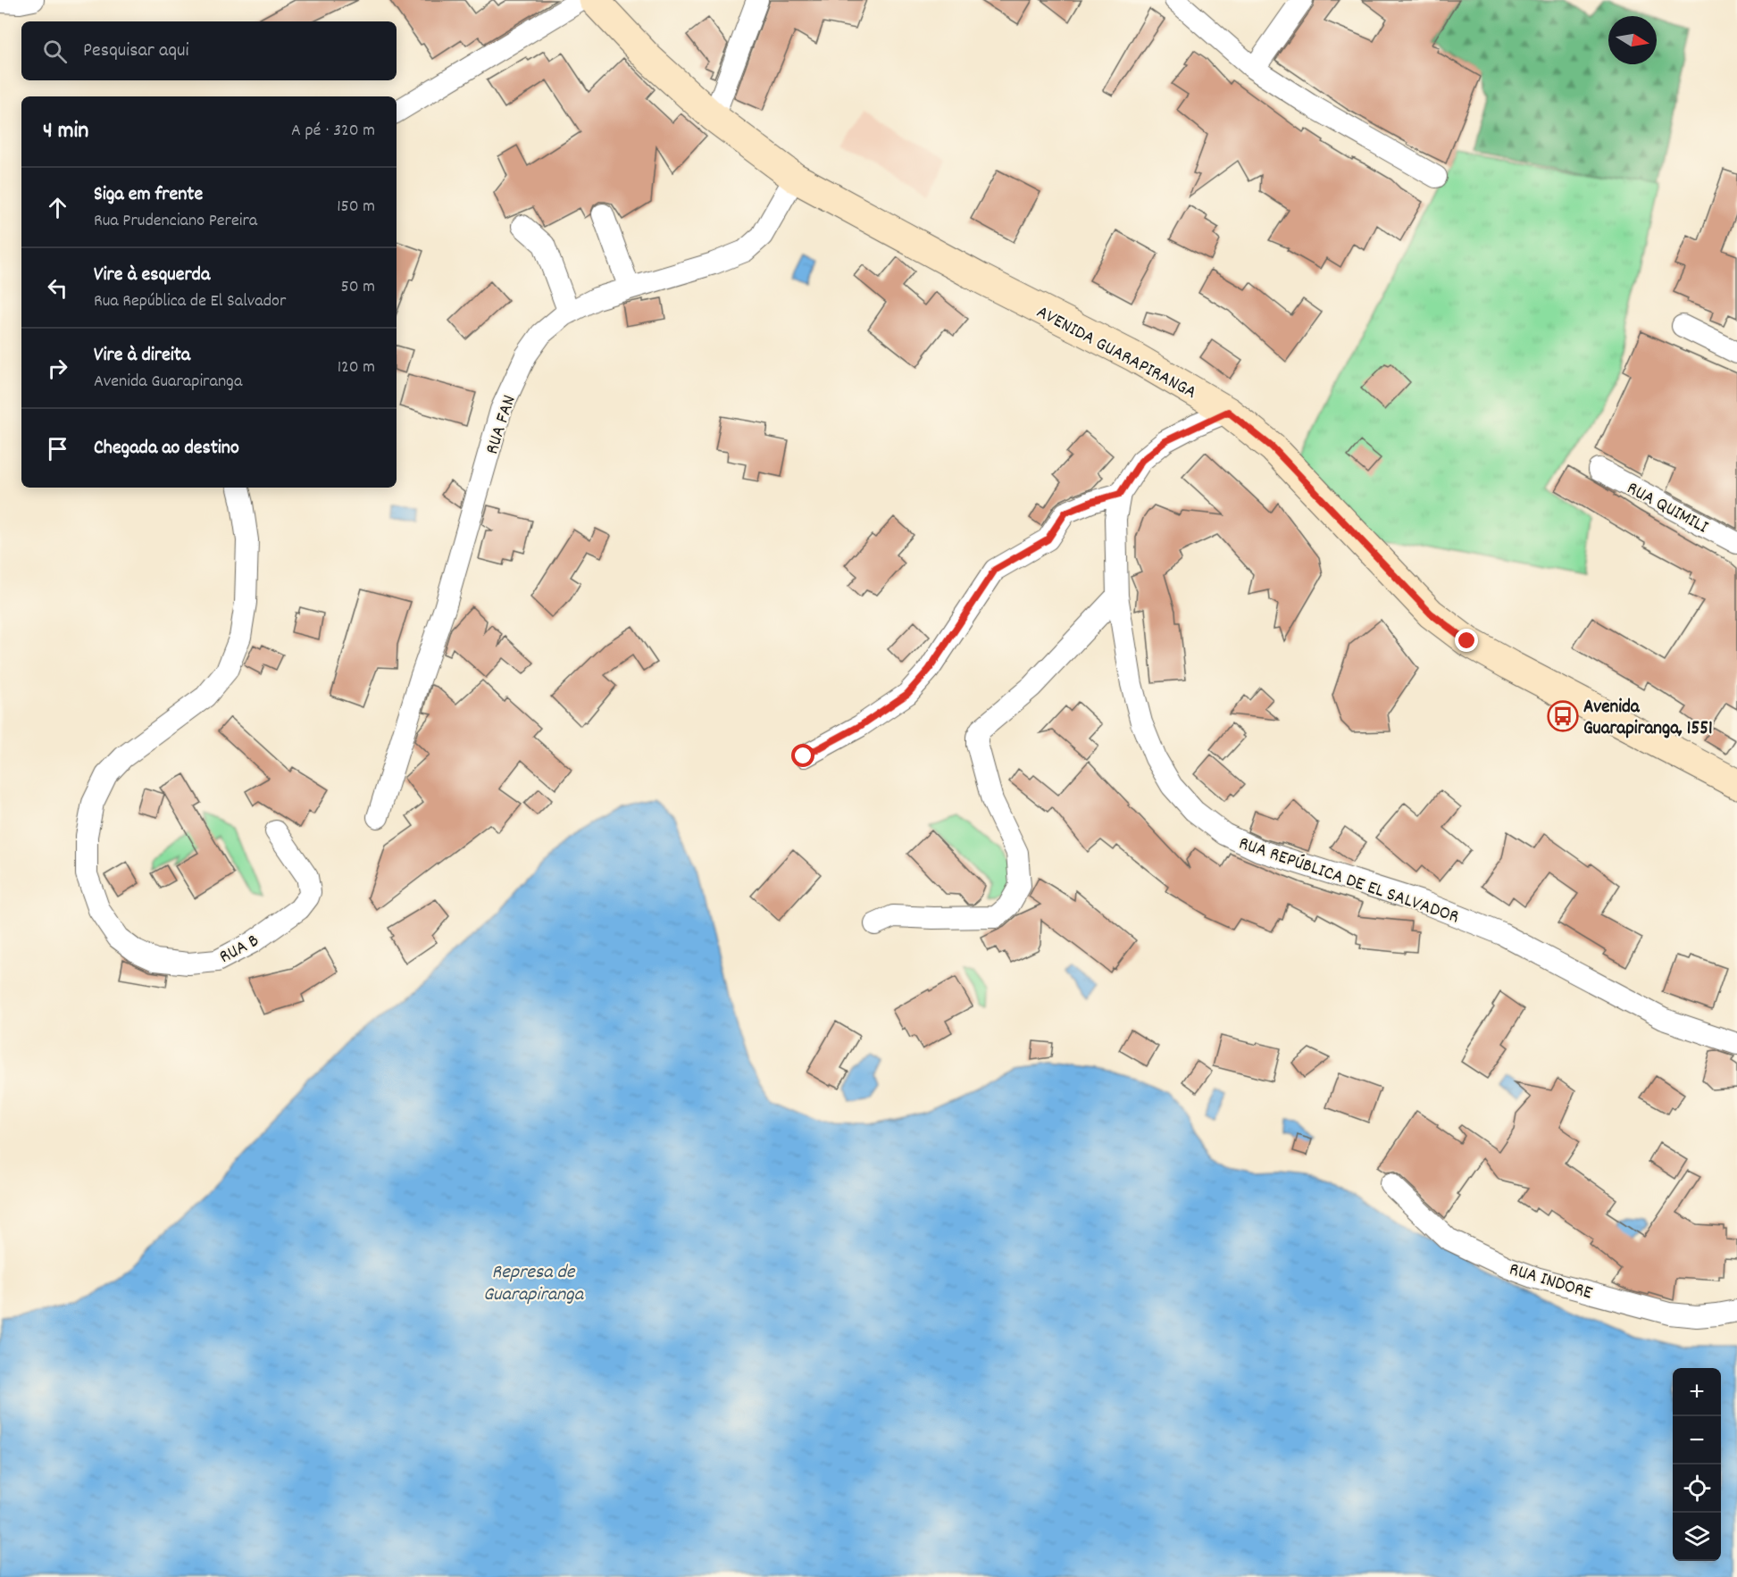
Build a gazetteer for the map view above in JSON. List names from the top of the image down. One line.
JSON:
{"streets":{"main road":["AVENIDA GUARAPIRANGA"],"street":["RUA FAN","RUA QUIMILI","RUA REPÚBLICA DE EL SALVADOR","RUA B","RUA INDORE"]},"crossings":[["AVENIDA GUARAPIRANGA","RUA FAN"],["AVENIDA GUARAPIRANGA","RUA REPÚBLICA DE EL SALVADOR"]],"water":["Represa de Guarapiranga"],"places":{"bus stop":["Avenida Guarapiranga, 1551"]},"north":"right","page":{"search":"Pesquisar aqui","heading":["4 min","A pé · 320 m"],"list":[["Siga em frente","Rua Prudenciano Pereira","150 m"],["Vire à esquerda","Rua República de El Salvador","50 m"],["Vire à direita","Avenida Guarapiranga","120 m"],"Chegada ao destino"],"map_buttons":["+","−"]}}
